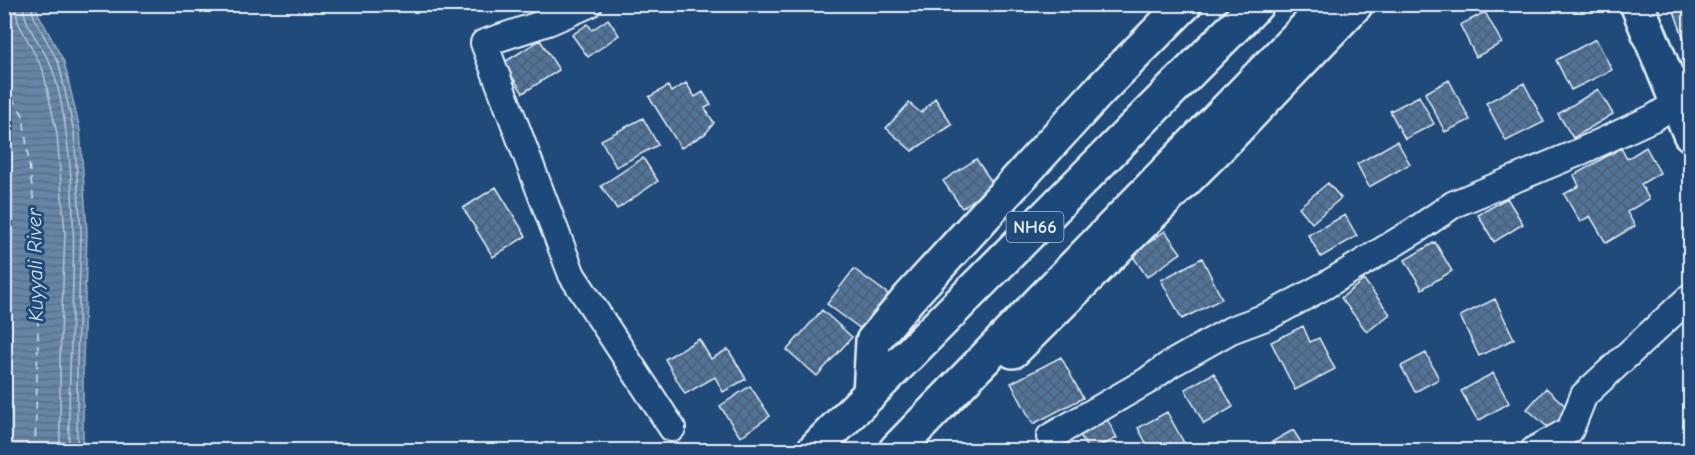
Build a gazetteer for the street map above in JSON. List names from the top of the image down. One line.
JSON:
{"streets":{"main road":["NH66"]},"water":["Kuyyali River"]}
